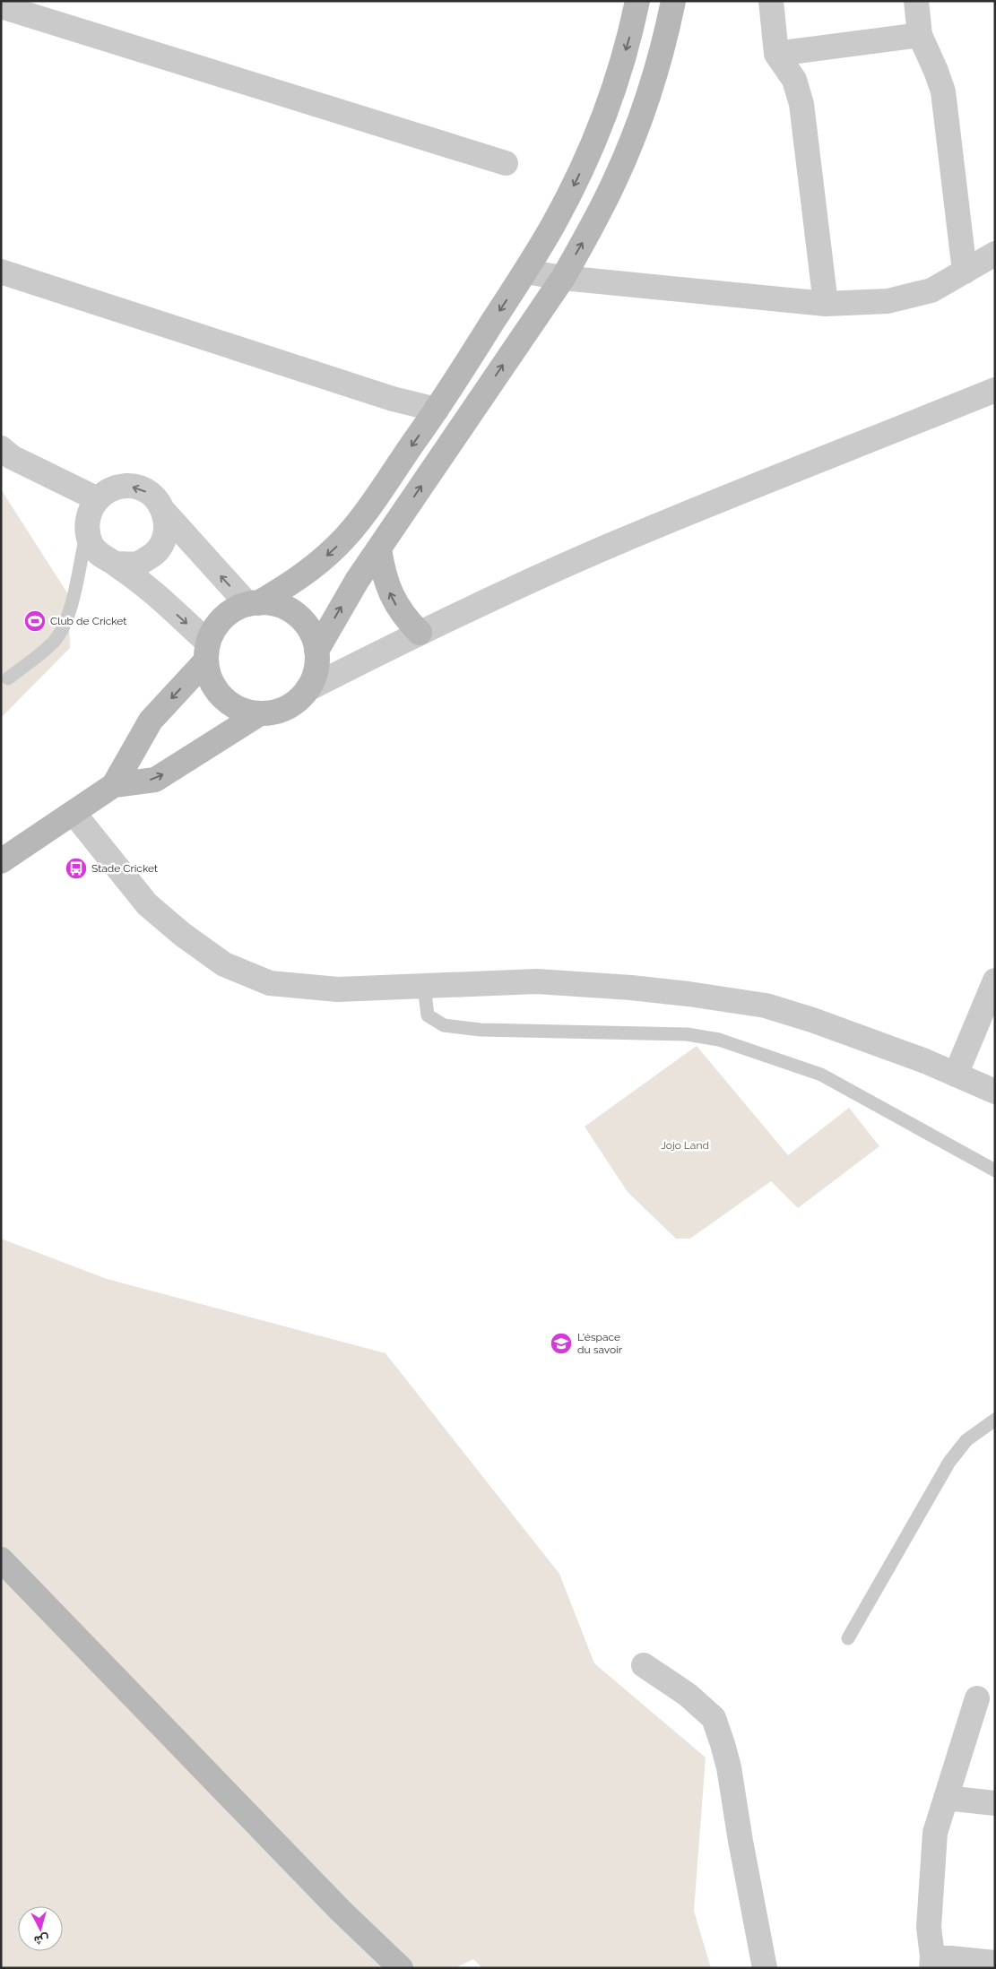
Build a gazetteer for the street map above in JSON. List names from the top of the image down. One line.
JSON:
{"parks":["Jojo Land"],"places":{"sports":["Club de Cricket"],"bus stop":["Stade Cricket"],"school or university":["L'éspace du savoir"]},"north":"bottom"}
